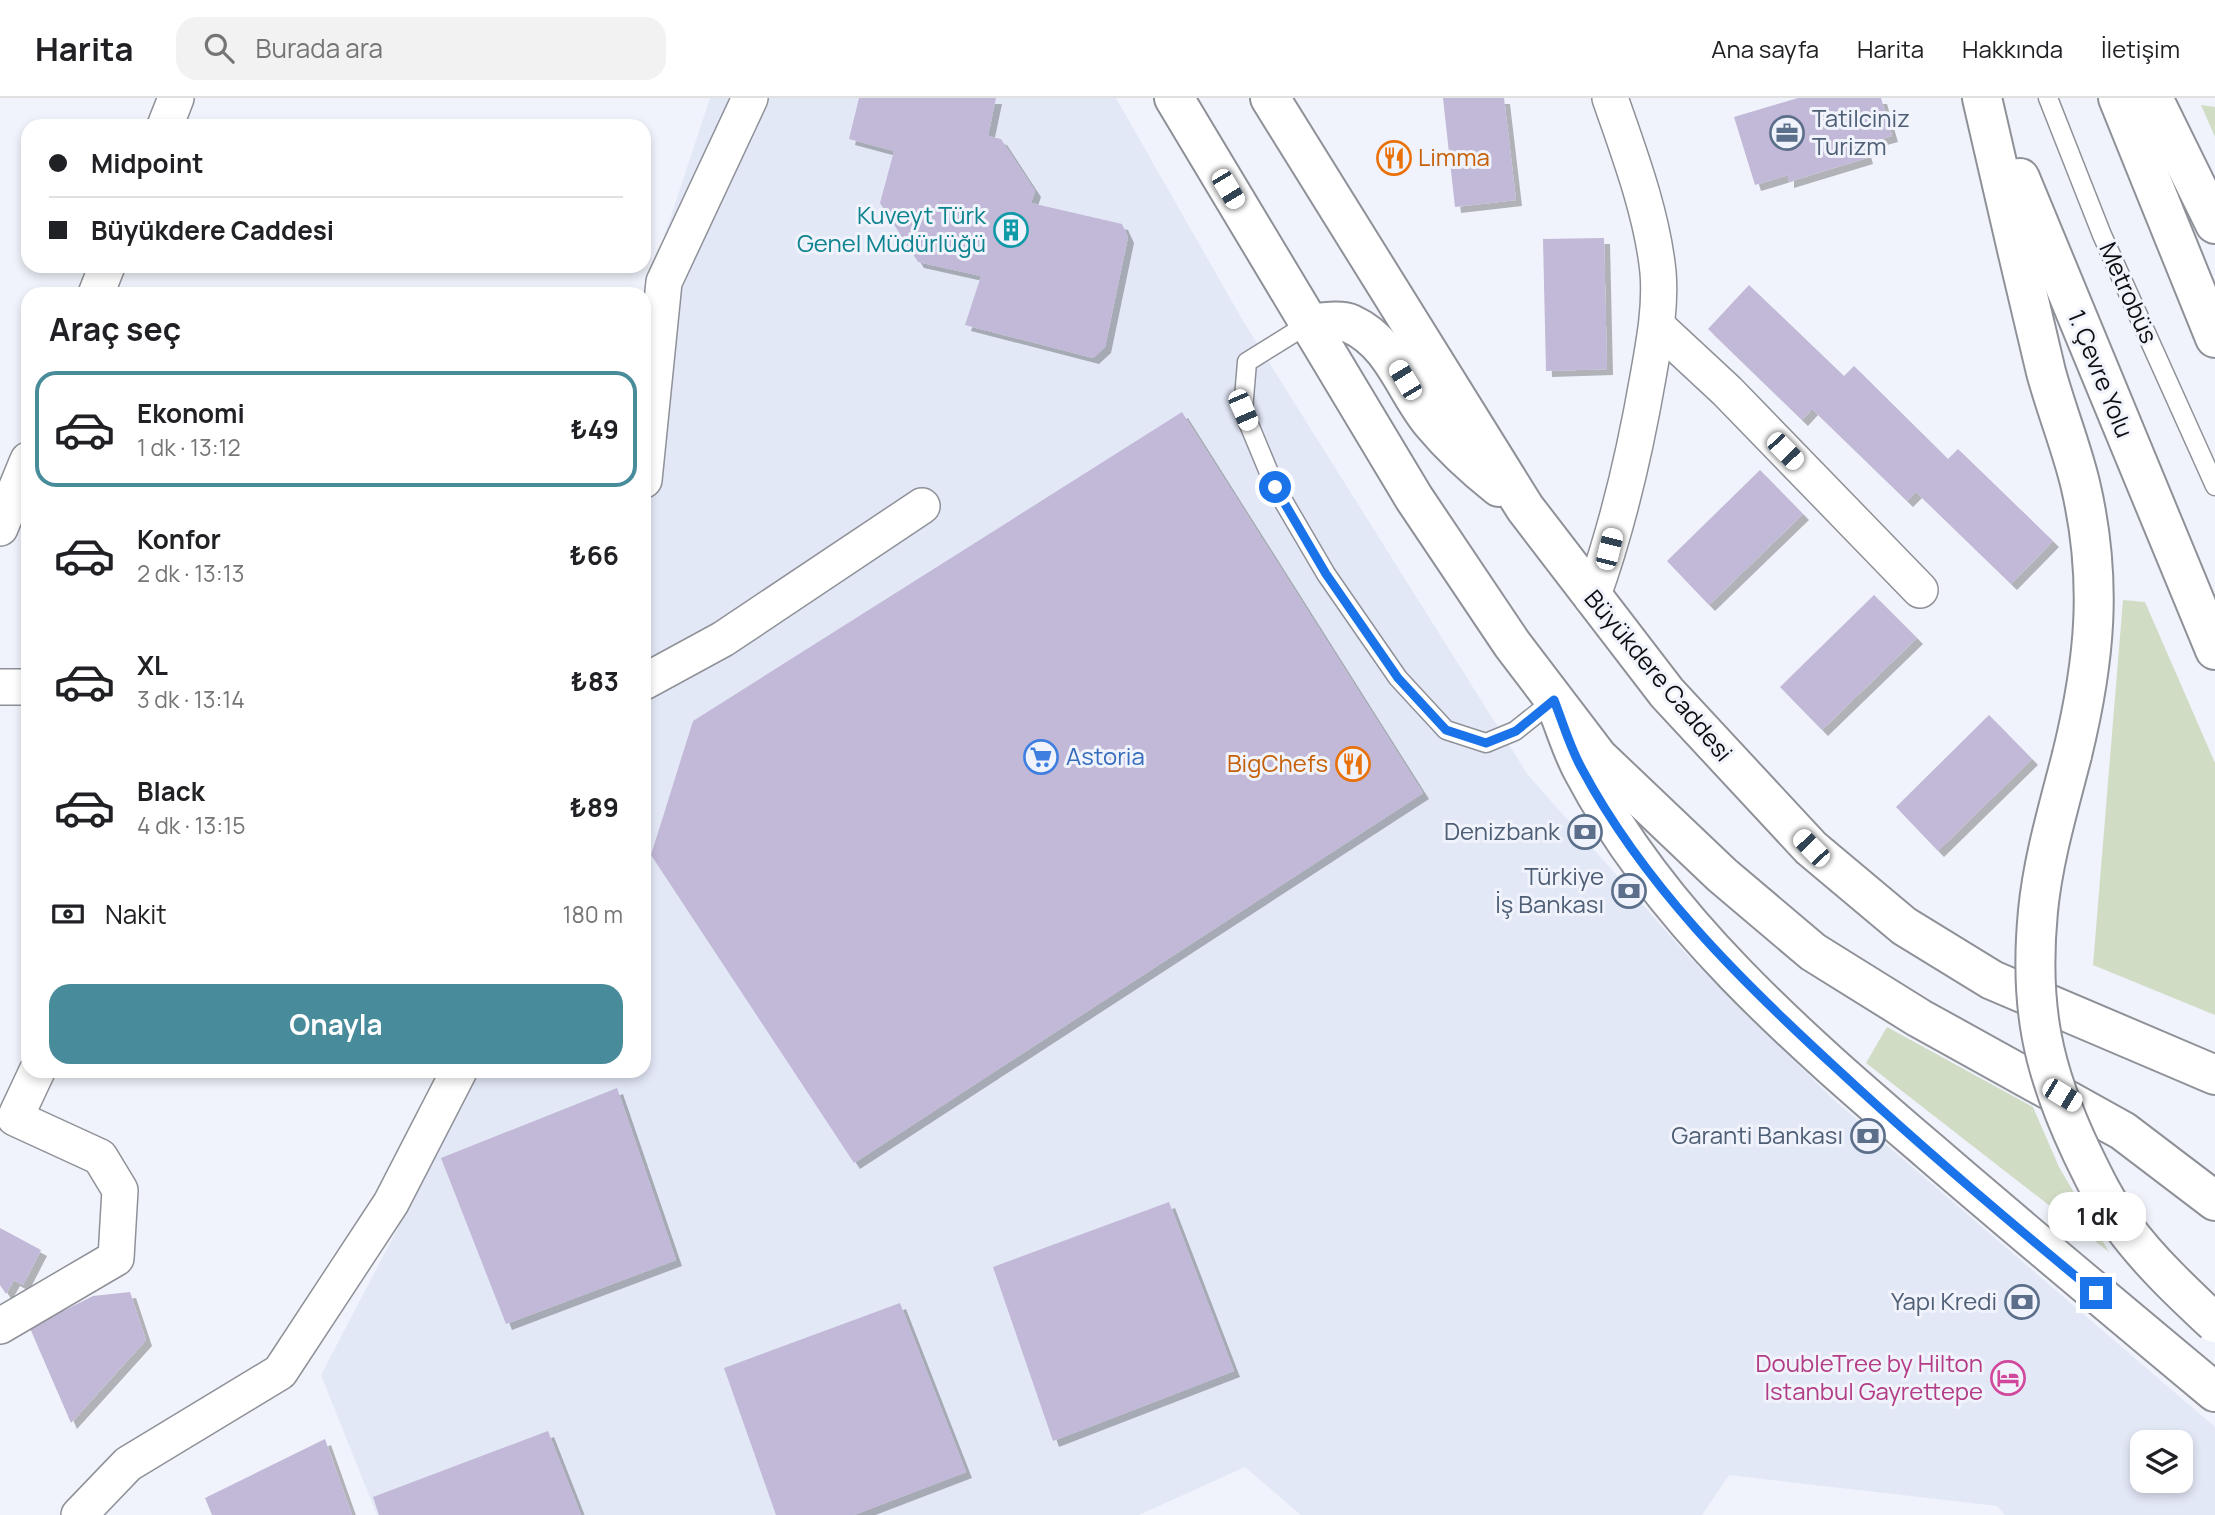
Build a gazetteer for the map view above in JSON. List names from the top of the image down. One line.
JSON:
{"streets":{"main road":["1. Çevre Yolu","Büyükdere Caddesi"],"lane":["Metrobüs"]},"places":{"office":["Tatilciniz Turizm"],"restaurant":["Limma","BigChefs"],"building":["Kuveyt Türk Genel Müdürlüğü"],"supermarket":["Astoria"],"bank":["Denizbank","Türkiye İş Bankası","Garanti Bankası","Yapı Kredi"],"hotel":["DoubleTree by Hilton Istanbul Gayrettepe"]},"page":{"header":"Harita","search":"Burada ara","nav":["Ana sayfa","Harita","Hakkında","İletişim"],"banner":["Midpoint","Büyükdere Caddesi"],"heading":"Araç seç","list":[{"name":"Ekonomi","note":"1 dk · 13:12","value":"₺49"},{"name":"Konfor","note":"2 dk · 13:13","value":"₺66"},{"name":"XL","note":"3 dk · 13:14","value":"₺83"},{"name":"Black","note":"4 dk · 13:15","value":"₺89"}],"pay":["Nakit","180 m"],"buttons":"Onayla","bubble":"1 dk"}}
